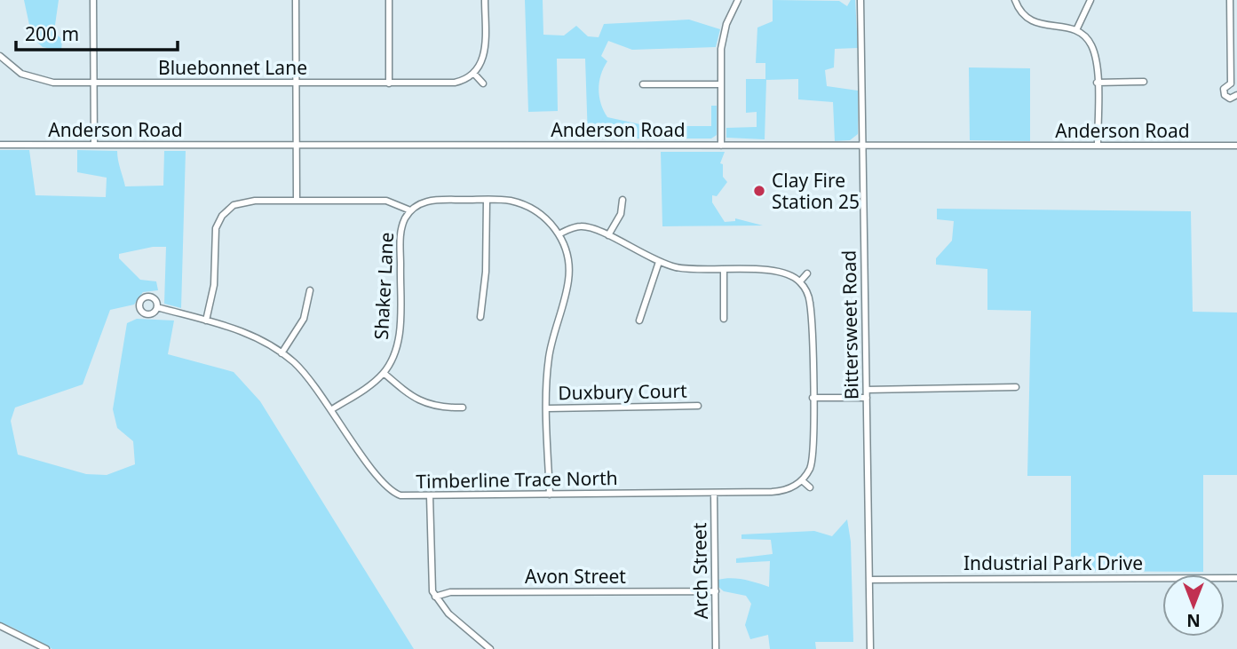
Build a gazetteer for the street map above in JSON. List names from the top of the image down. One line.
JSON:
{"streets":{"street":["Bluebonnet Lane","Anderson Road","Shaker Lane","Bittersweet Road","Duxbury Court","Timberline Trace North","Industrial Park Drive","Arch Street","Avon Street"]},"crossings":[["Anderson Road","Bittersweet Road"],["Bittersweet Road","Industrial Park Drive"],["Timberline Trace North","Arch Street"],["Arch Street","Avon Street"]],"places":["Clay Fire Station 25"],"scale_bar":"200 m","north":"bottom"}
